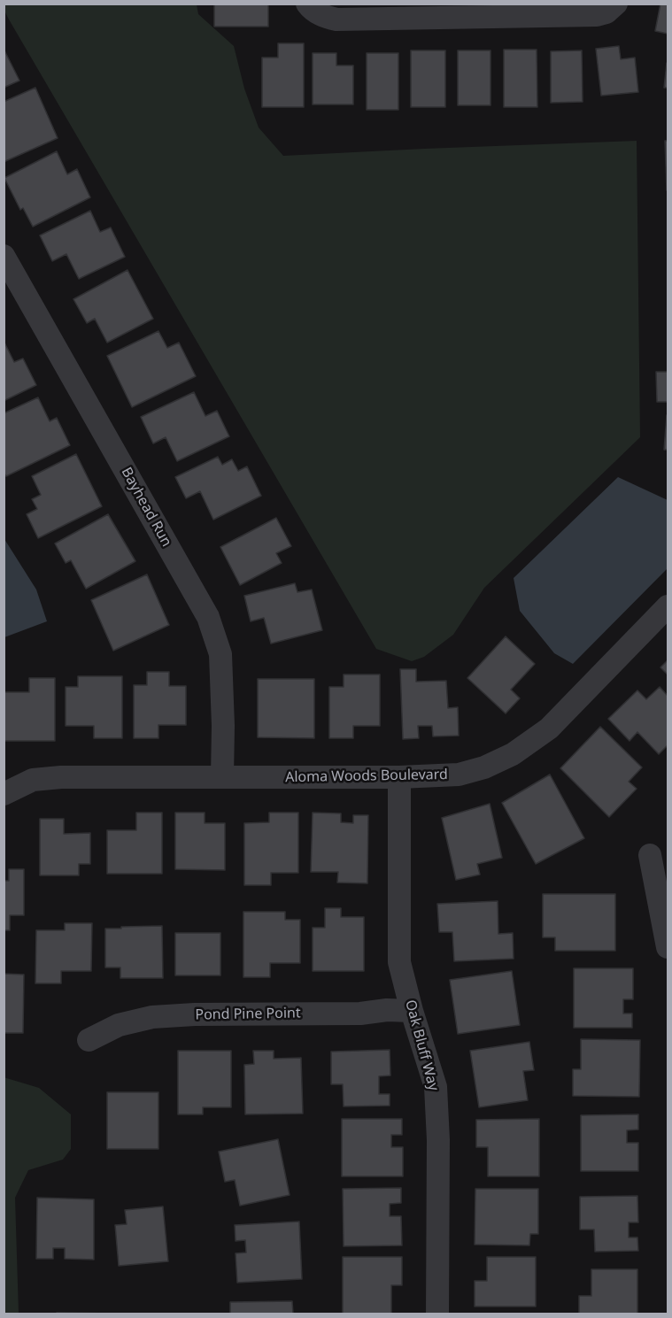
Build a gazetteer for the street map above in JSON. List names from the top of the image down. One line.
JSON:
{"streets":{"street":["Bayhead Run","Aloma Woods Boulevard","Pond Pine Point","Oak Bluff Way"]},"crossings":[["Bayhead Run","Aloma Woods Boulevard"],["Aloma Woods Boulevard","Oak Bluff Way"],["Pond Pine Point","Oak Bluff Way"]]}
